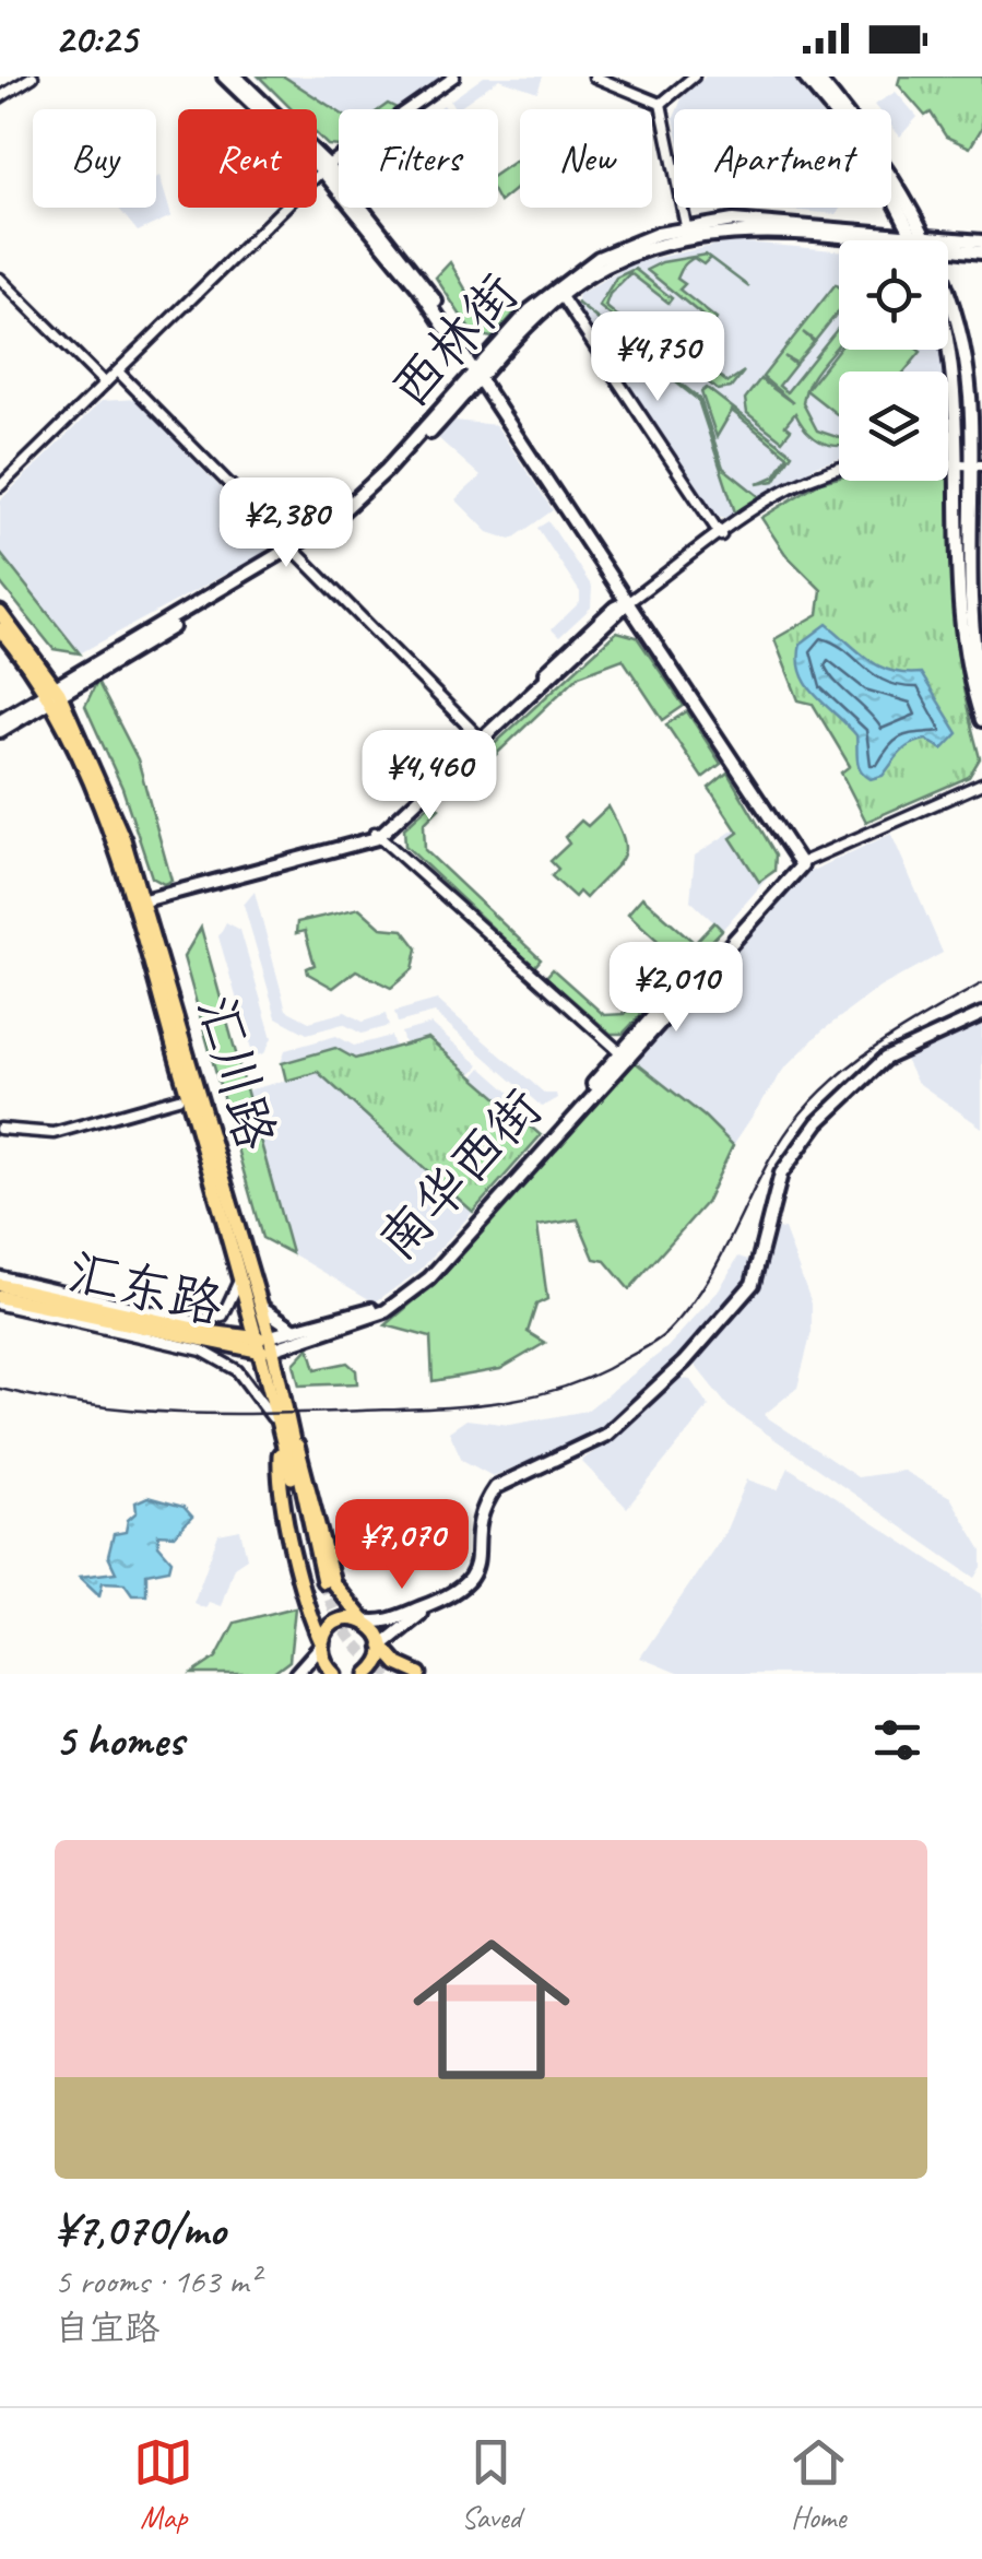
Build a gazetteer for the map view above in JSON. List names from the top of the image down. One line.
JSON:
{"streets":{"main road":["西林街","汇川路","南华西街","汇东路"]},"crossings":[["西林街","汇川路"],["汇川路","南华西街"],["汇川路","汇东路"],["南华西街","汇东路"]],"page":{"status":"20:25","chip":["Buy","Rent","Filters","New","Apartment"],"price":["¥4,750","¥2,380","¥4,460","¥2,010","¥7,070"],"heading":"5 homes","list":[{"name":"¥7,070/mo","note":"5 rooms · 163 m² · 自宜路"}],"tabs":["Map","Saved","Home"]}}
